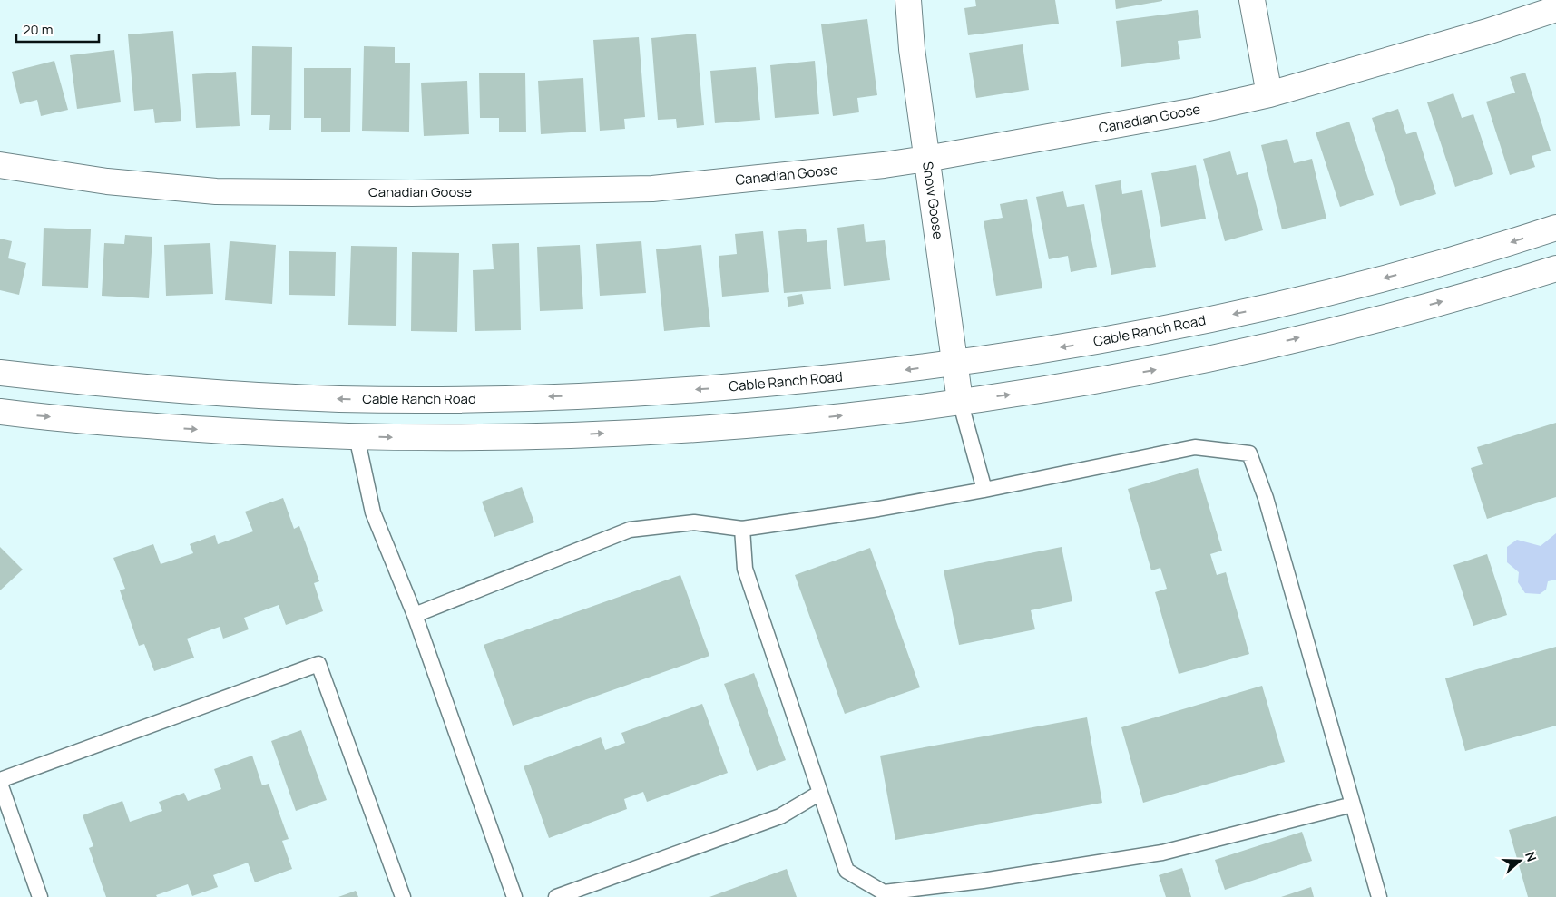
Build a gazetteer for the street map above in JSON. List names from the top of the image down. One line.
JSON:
{"streets":{"street":["Canadian Goose","Snow Goose","Cable Ranch Road"]},"crossings":[["Canadian Goose","Snow Goose"],["Snow Goose","Cable Ranch Road"]],"scale_bar":"20 m","north":"right"}
